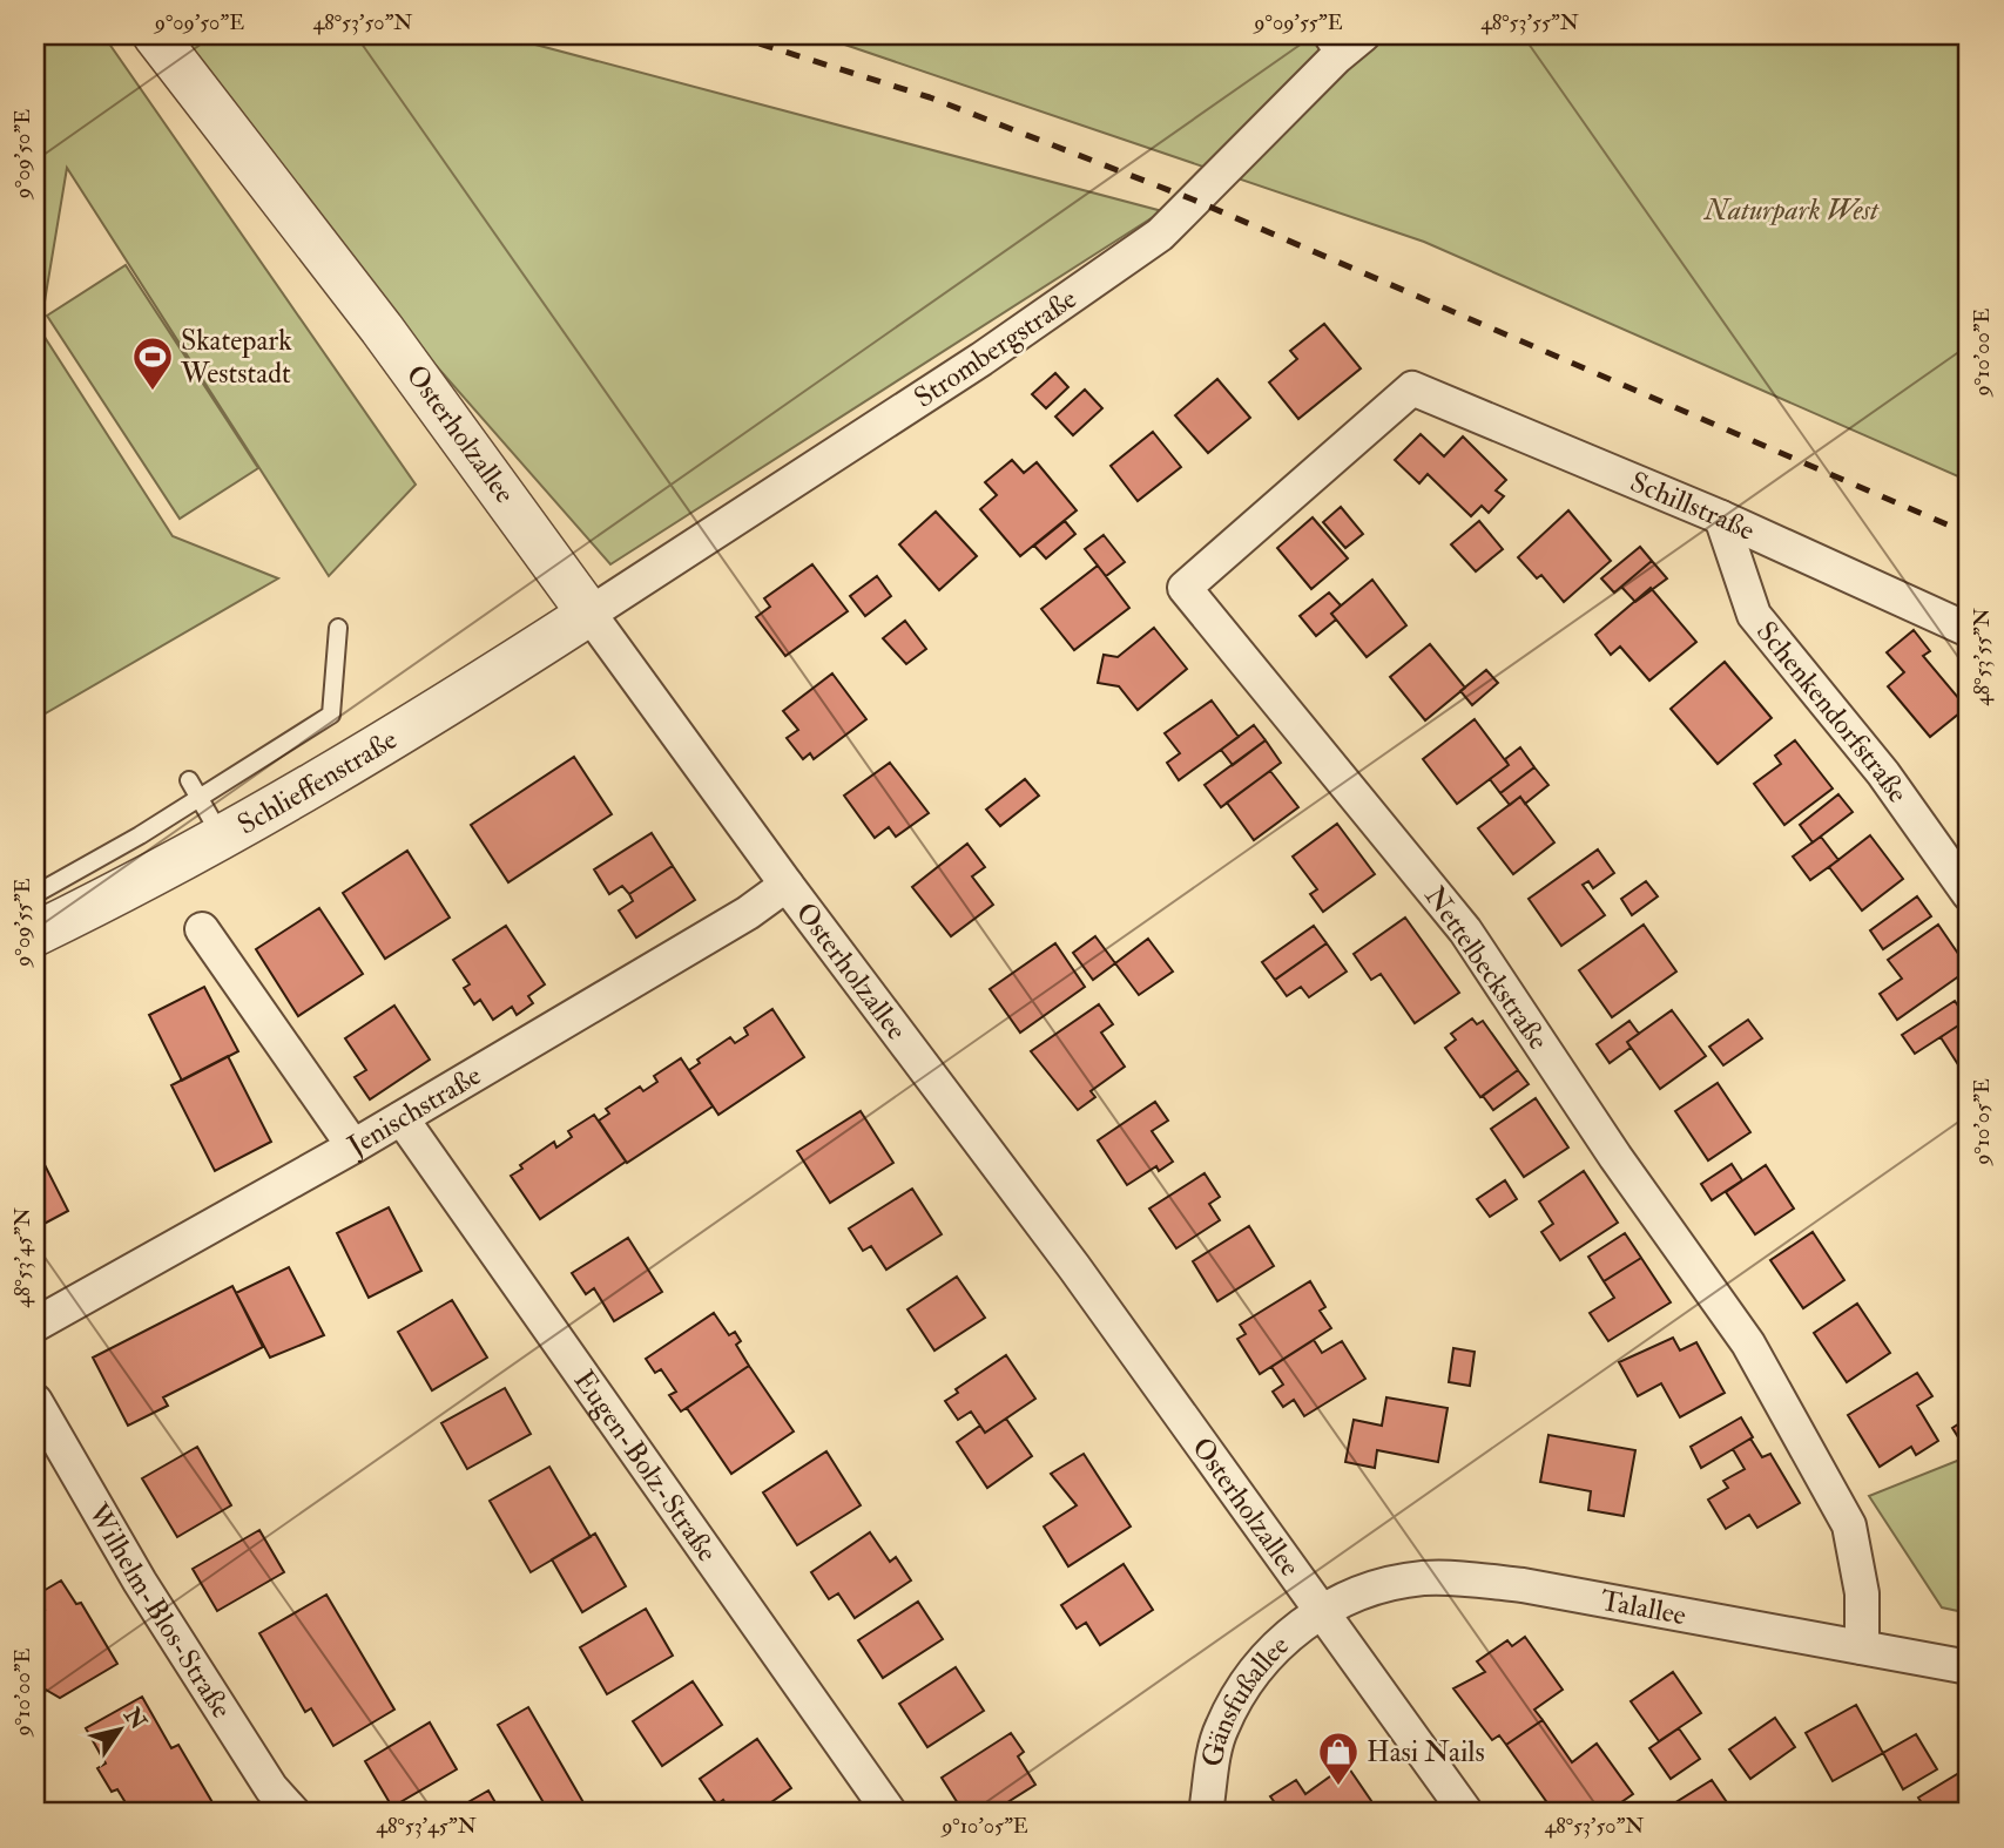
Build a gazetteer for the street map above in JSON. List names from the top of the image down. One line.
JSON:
{"streets":{"street":["Strombergstraße","Osterholzallee","Schillstraße","Schenkendorfstraße","Schlieffenstraße","Nettelbeckstraße","Jenischstraße","Eugen-Bolz-Straße","Talallee","Wilhelm-Blos-Straße","Gänsfußallee"]},"crossings":[["Strombergstraße","Osterholzallee"],["Strombergstraße","Schlieffenstraße"],["Osterholzallee","Schlieffenstraße"],["Osterholzallee","Jenischstraße"],["Osterholzallee","Talallee"],["Osterholzallee","Gänsfußallee"],["Schillstraße","Schenkendorfstraße"],["Schillstraße","Nettelbeckstraße"],["Nettelbeckstraße","Talallee"],["Jenischstraße","Eugen-Bolz-Straße"],["Talallee","Gänsfußallee"]],"parks":["Naturpark West"],"places":{"sports":["Skatepark Weststadt"],"shop":["Hasi Nails"]},"north":"top right","coordinates":["9°09'50\"E","48°53'50\"N","9°09'55\"E","48°53'55\"N","9°10'00\"E","9°10'05\"E","48°53'45\"N"]}
